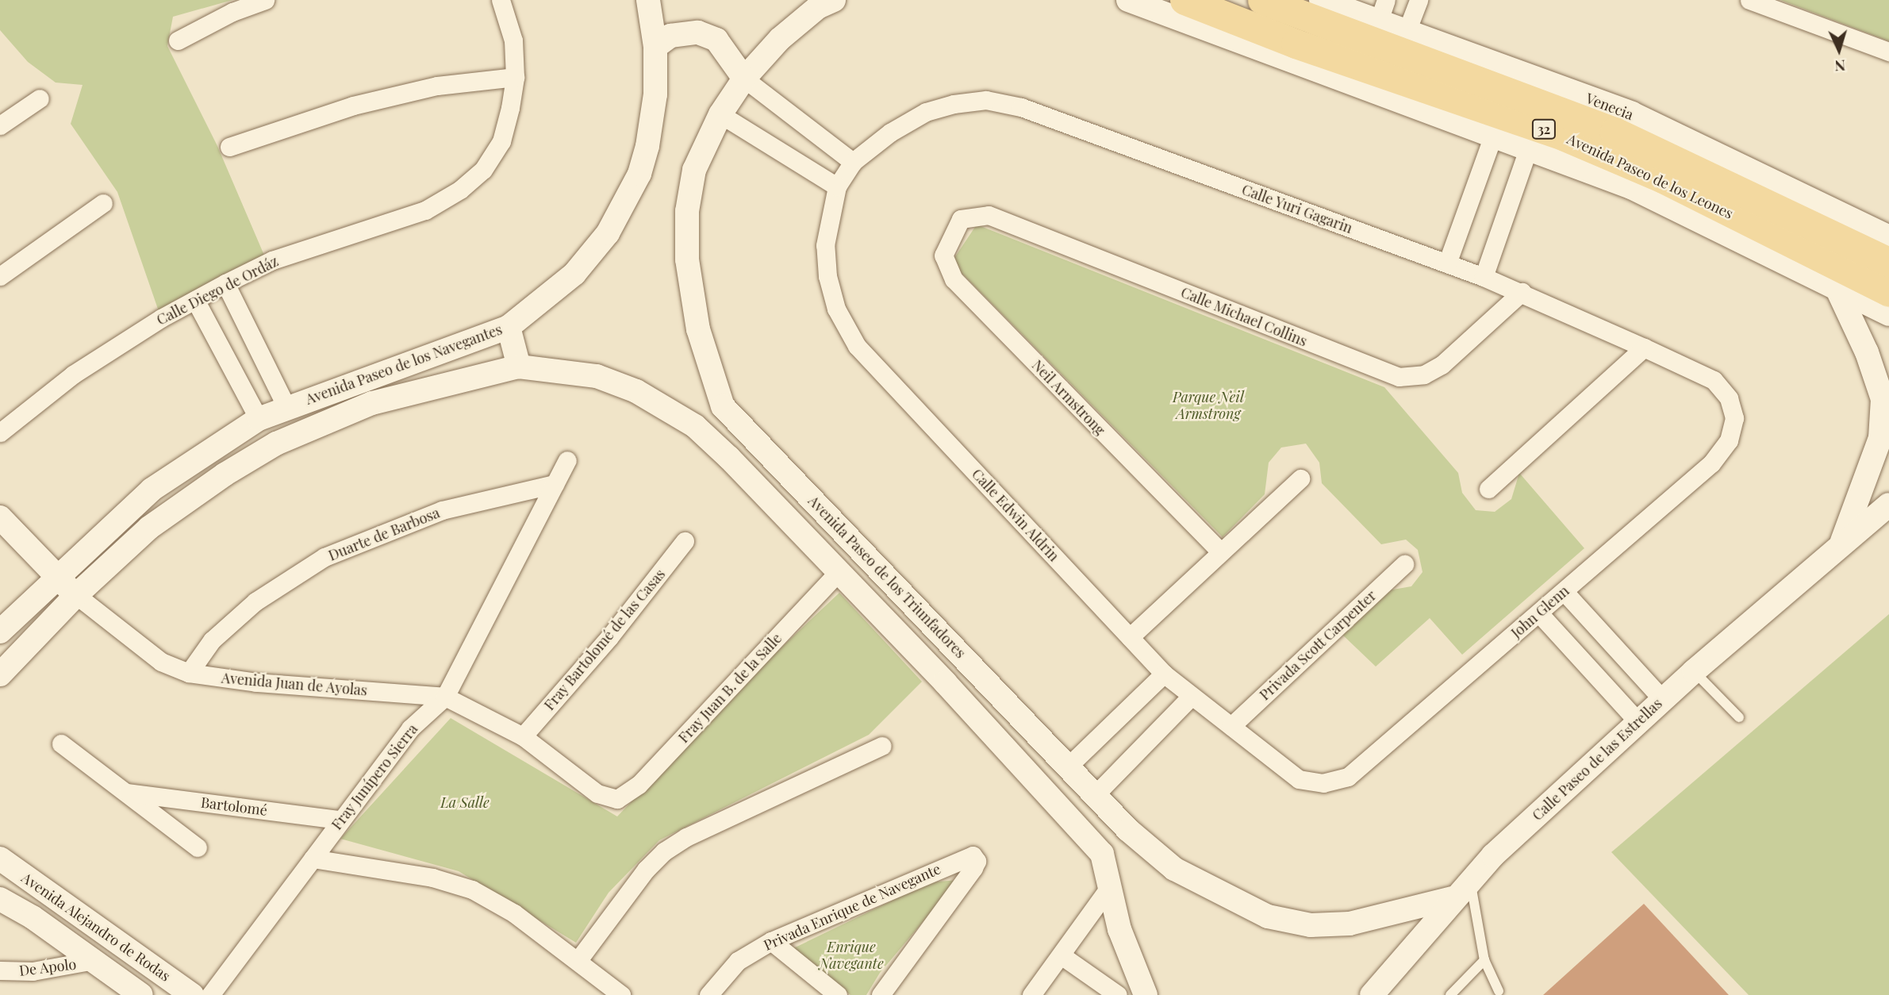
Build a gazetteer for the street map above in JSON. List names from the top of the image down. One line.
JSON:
{"streets":{"main road":["32","Avenida Paseo de los Leones"],"street":["Venecia","Calle Yuri Gagarin","Calle Diego de Ordáz","Calle Michael Collins","Avenida Paseo de los Navegantes","Neil Armstrong","Calle Edwin Aldrin","Duarte de Barbosa","Avenida Paseo de los Triunfadores","John Glenn","Fray Bartolomé de las Casas","Privada Scott Carpenter","Avenida Juan de Ayolas","Fray Juan B. de la Salle","Calle Paseo de las Estrellas","Fray Junípero Sierra","Bartolomé","Privada Enrique de Navegante","Avenida Alejandro de Rodas","De Apolo"]},"crossings":[["Calle Yuri Gagarin","Calle Michael Collins"],["Calle Yuri Gagarin","Calle Edwin Aldrin"],["Calle Yuri Gagarin","John Glenn"],["Calle Michael Collins","Neil Armstrong"],["Avenida Paseo de los Navegantes","Avenida Juan de Ayolas"],["Calle Edwin Aldrin","John Glenn"],["Calle Edwin Aldrin","Privada Scott Carpenter"],["Duarte de Barbosa","Avenida Juan de Ayolas"],["Duarte de Barbosa","Fray Junípero Sierra"],["Avenida Paseo de los Triunfadores","Calle Paseo de las Estrellas"],["Fray Bartolomé de las Casas","Avenida Juan de Ayolas"],["Avenida Juan de Ayolas","Fray Juan B. de la Salle"],["Avenida Juan de Ayolas","Fray Junípero Sierra"],["Fray Junípero Sierra","Bartolomé"],["Avenida Alejandro de Rodas","De Apolo"]],"parks":["Parque Neil Armstrong","La Salle","Enrique Navegante"],"north":"bottom"}
